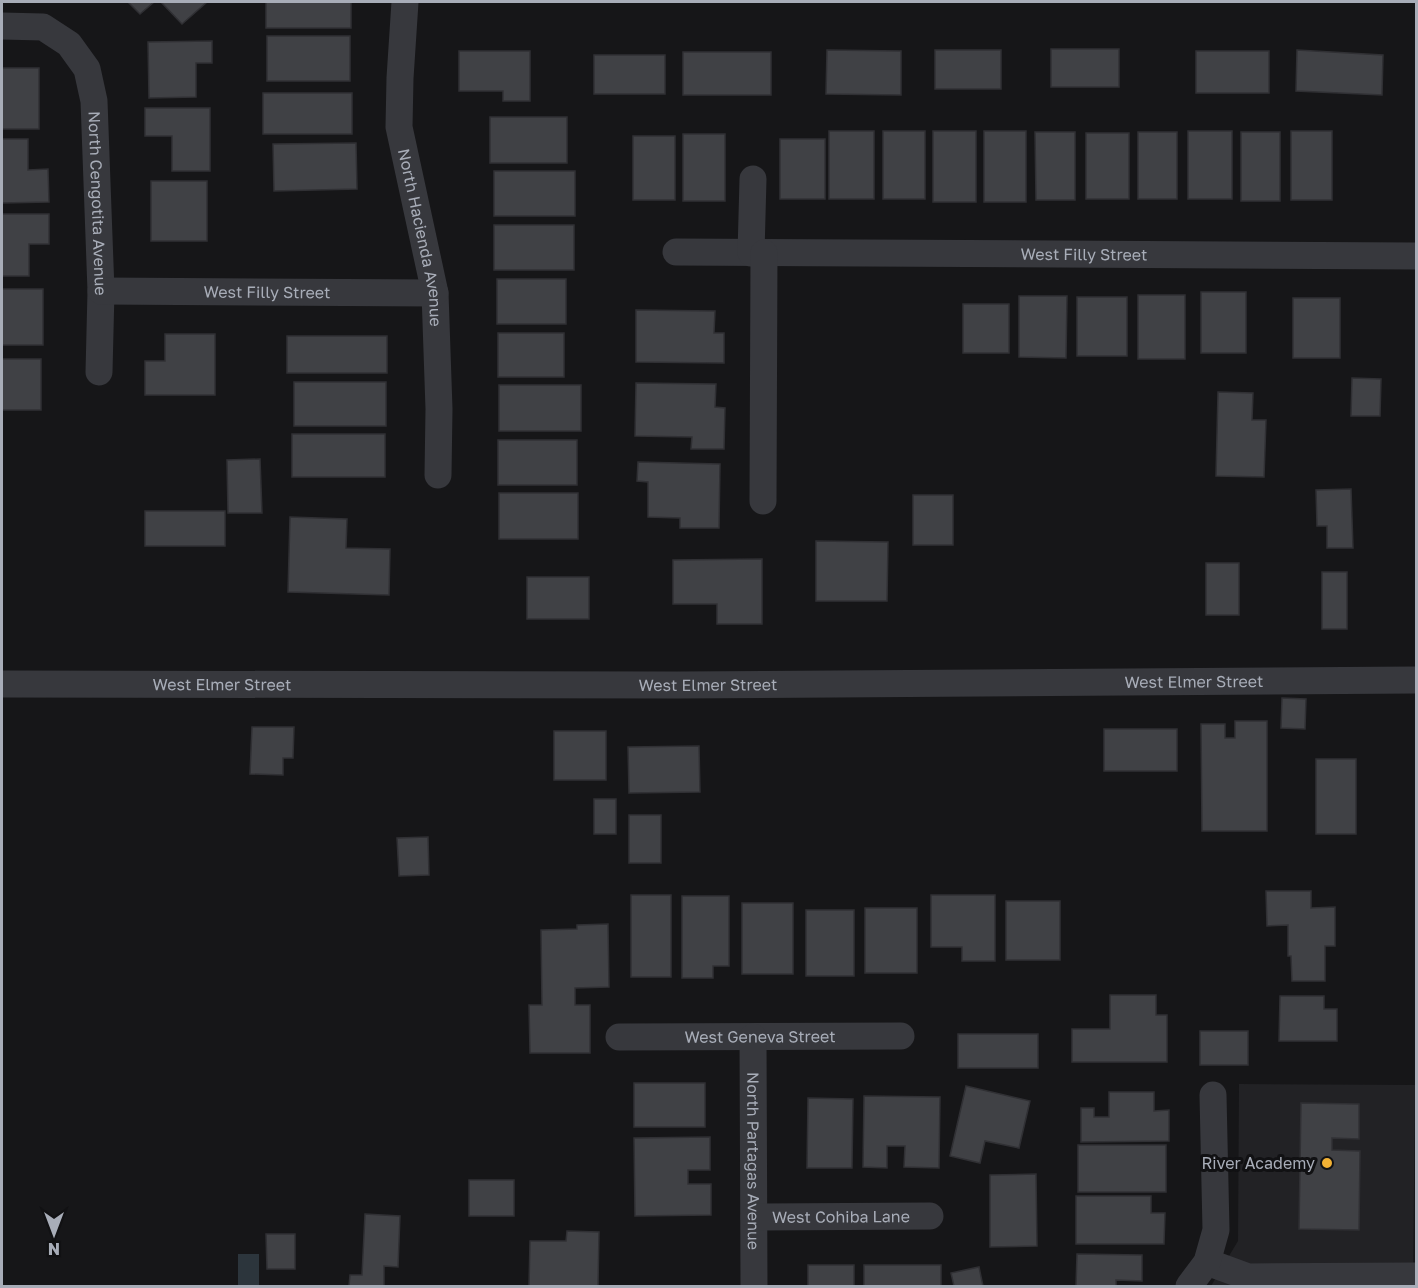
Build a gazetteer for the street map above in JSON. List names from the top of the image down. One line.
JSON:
{"streets":{"street":["North Cengotita Avenue","North Hacienda Avenue","West Filly Street","West Elmer Street","West Geneva Street","North Partagas Avenue","West Cohiba Lane"]},"crossings":[["North Cengotita Avenue","West Filly Street"],["North Hacienda Avenue","West Filly Street"],["West Geneva Street","North Partagas Avenue"],["North Partagas Avenue","West Cohiba Lane"]],"places":["River Academy"],"north":"bottom"}
